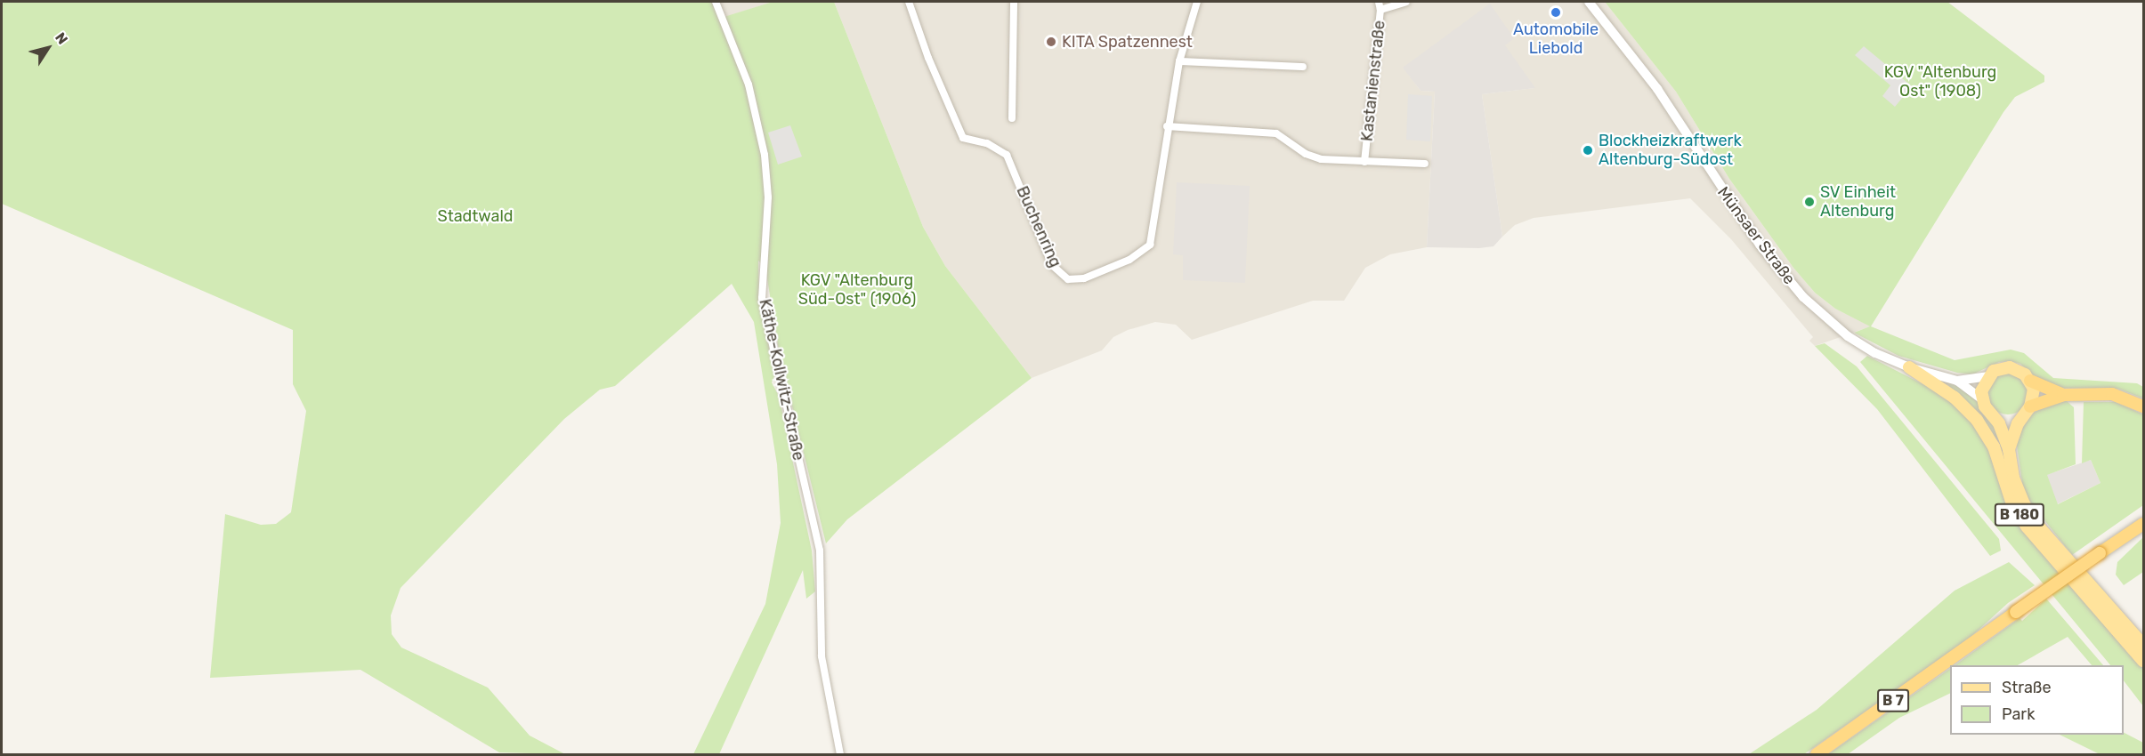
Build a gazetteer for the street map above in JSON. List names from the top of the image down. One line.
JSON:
{"streets":{"highway":["B 7"],"main road":["B 180"],"street":["Kastanienstraße","Buchenring","Münsaer Straße","Käthe-Kollwitz-Straße"]},"crossings":[["Kastanienstraße","Buchenring"],["Münsaer Straße","B 180"]],"parks":["KGV \"Altenburg Ost\" (1908)","Stadtwald","KGV \"Altenburg Süd-Ost\" (1906)"],"places":["Automobile Liebold","KITA Spatzennest","Blockheizkraftwerk Altenburg-Südost","SV Einheit Altenburg"],"legend":["Straße","Park"],"north":"top right"}
